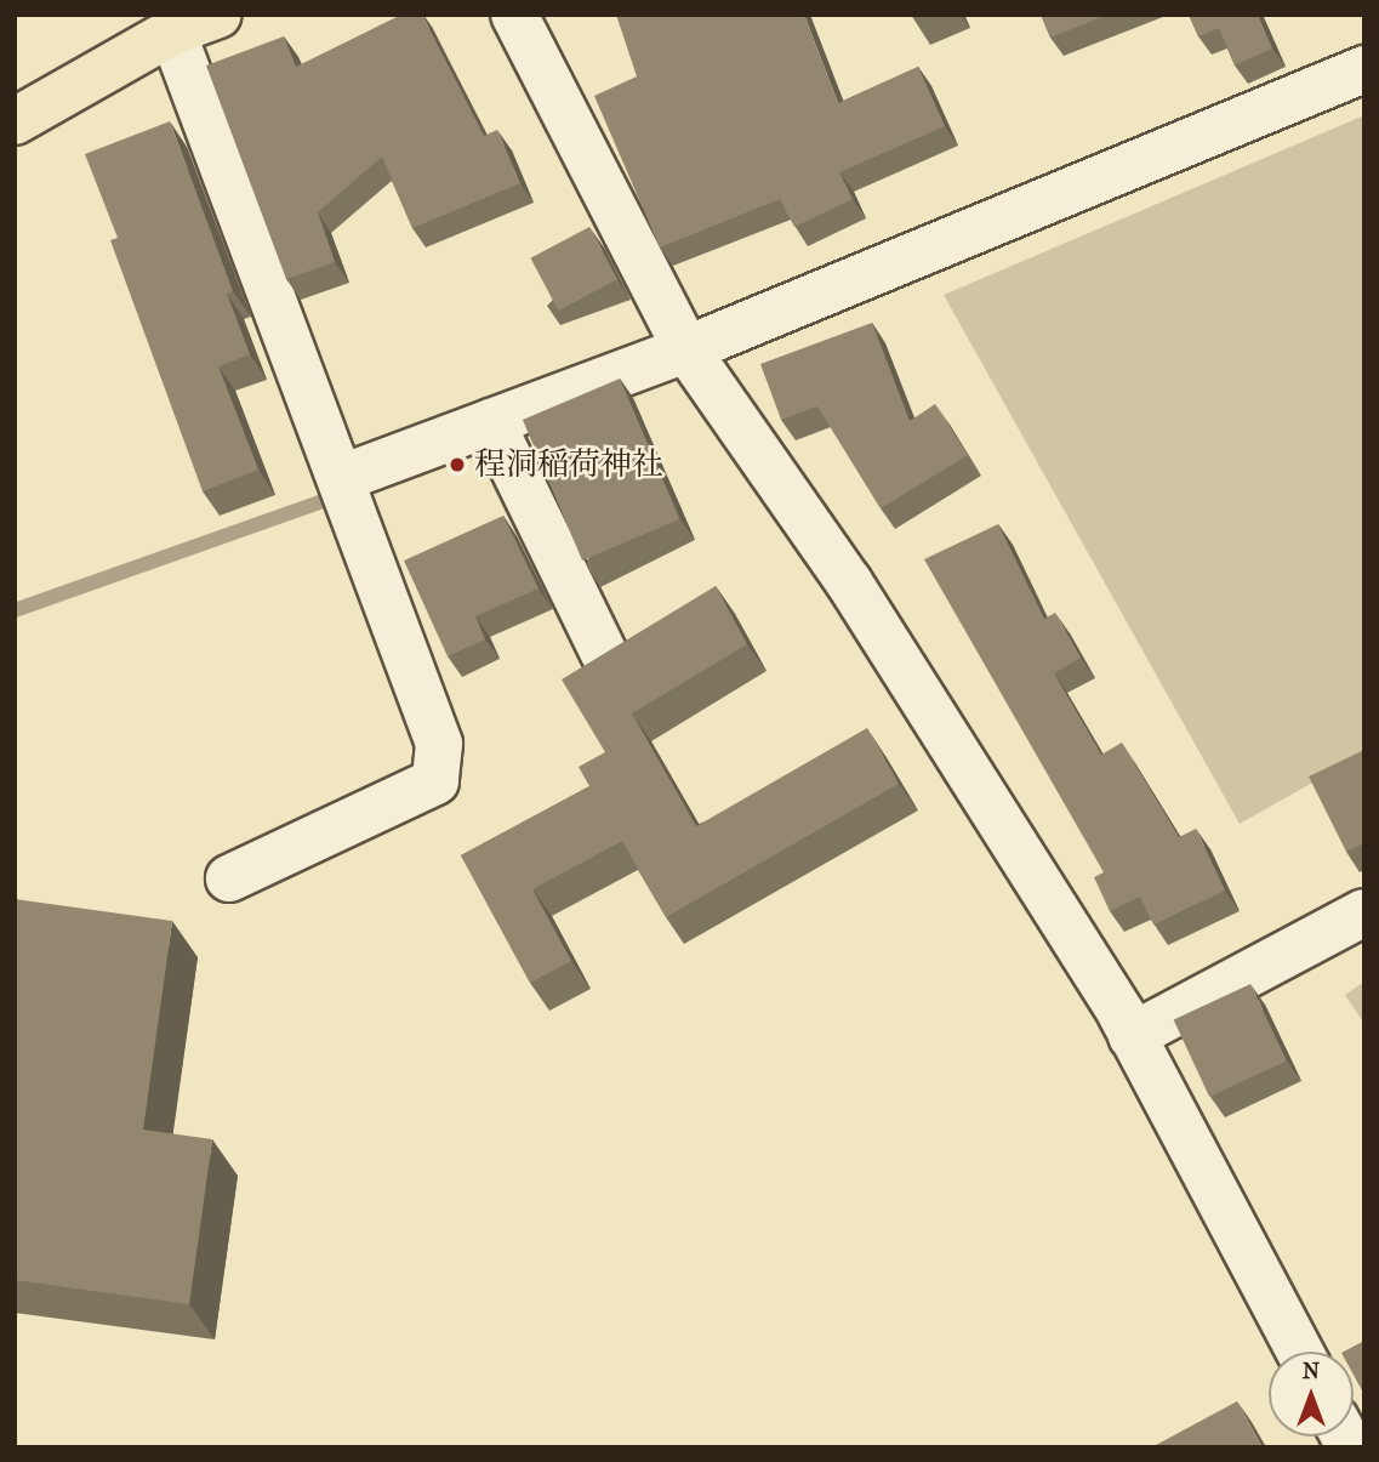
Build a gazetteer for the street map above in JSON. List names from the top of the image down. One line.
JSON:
{"places":["程洞稲荷神社"],"north":"top"}
